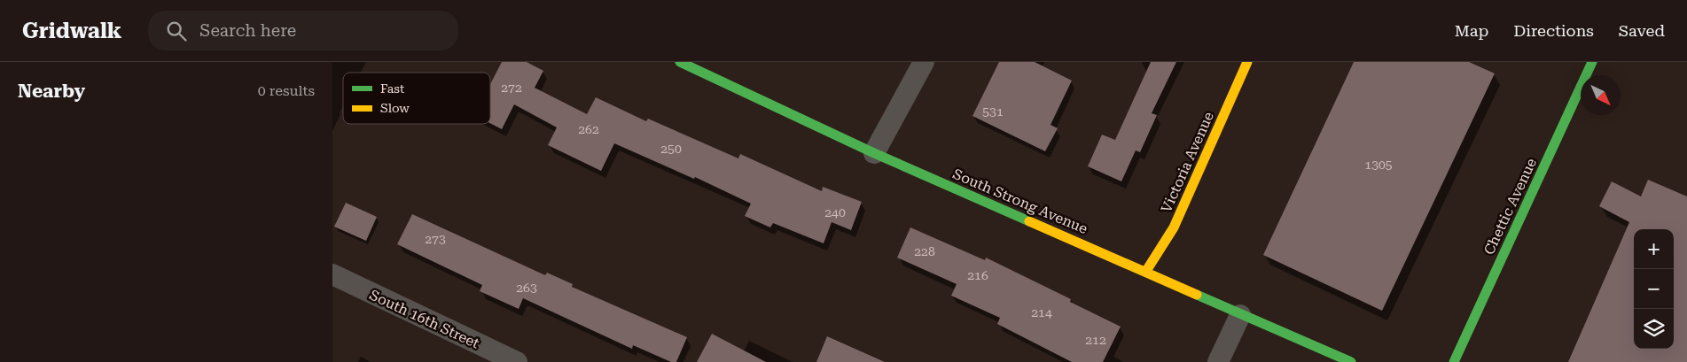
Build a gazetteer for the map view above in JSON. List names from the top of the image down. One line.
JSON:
{"streets":{"street":["Victoria Avenue","South Strong Avenue","Chettic Avenue","South 16th Street"]},"crossings":[["Victoria Avenue","South Strong Avenue"]],"house_numbers":["272","531","262","250","1305","240","273","228","216","263","214","212"],"legend":["Fast","Slow"],"north":"bottom right","page":{"header":"Gridwalk","search":"Search here","nav":["Map","Directions","Saved"],"heading":["Nearby","0 results"],"map_buttons":["+","−"]}}
